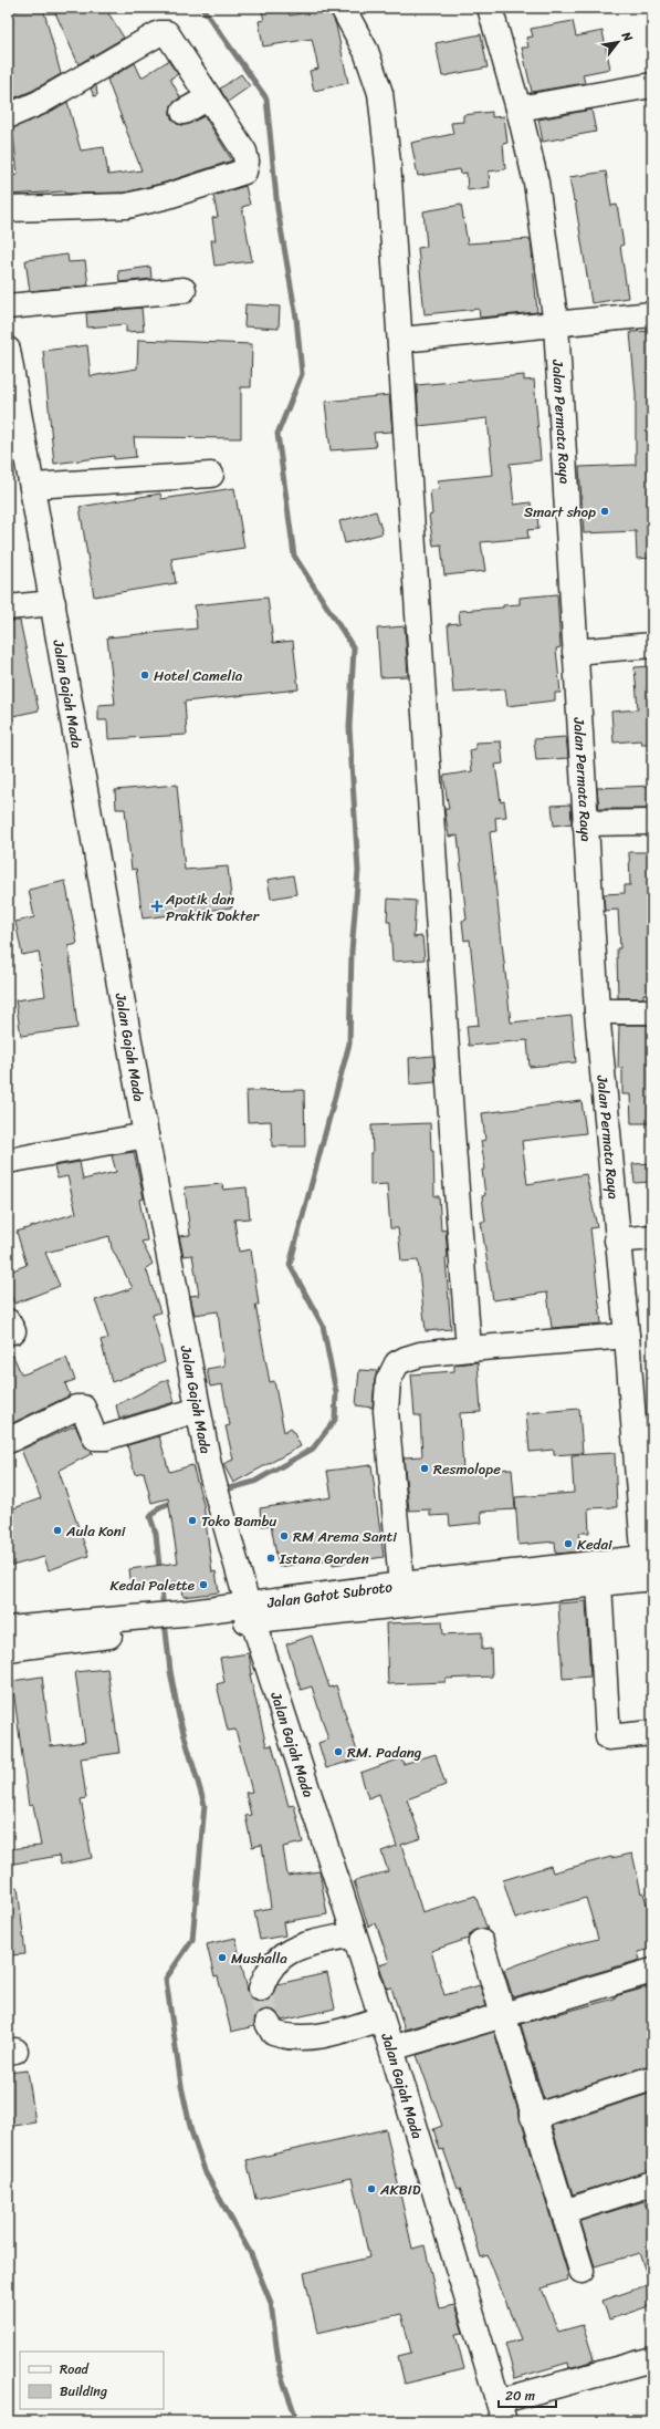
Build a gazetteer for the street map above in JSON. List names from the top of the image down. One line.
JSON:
{"streets":{"street":["Jalan Permata Raya","Jalan Gajah Mada","Jalan Gatot Subroto"]},"crossings":[["Jalan Permata Raya","Jalan Gatot Subroto"],["Jalan Gajah Mada","Jalan Gatot Subroto"]],"places":{"other":["Smart shop","Hotel Camelia","Resmolope","Toko Bambu","Aula Koni","RM Arema Santi","Kedai","Istana Gorden","Kedai Palette","RM. Padang","Mushalla","AKBID"],"health":["Apotik dan Praktik Dokter"]},"legend":["Road","Building"],"scale_bar":"20 m","north":"top right"}
